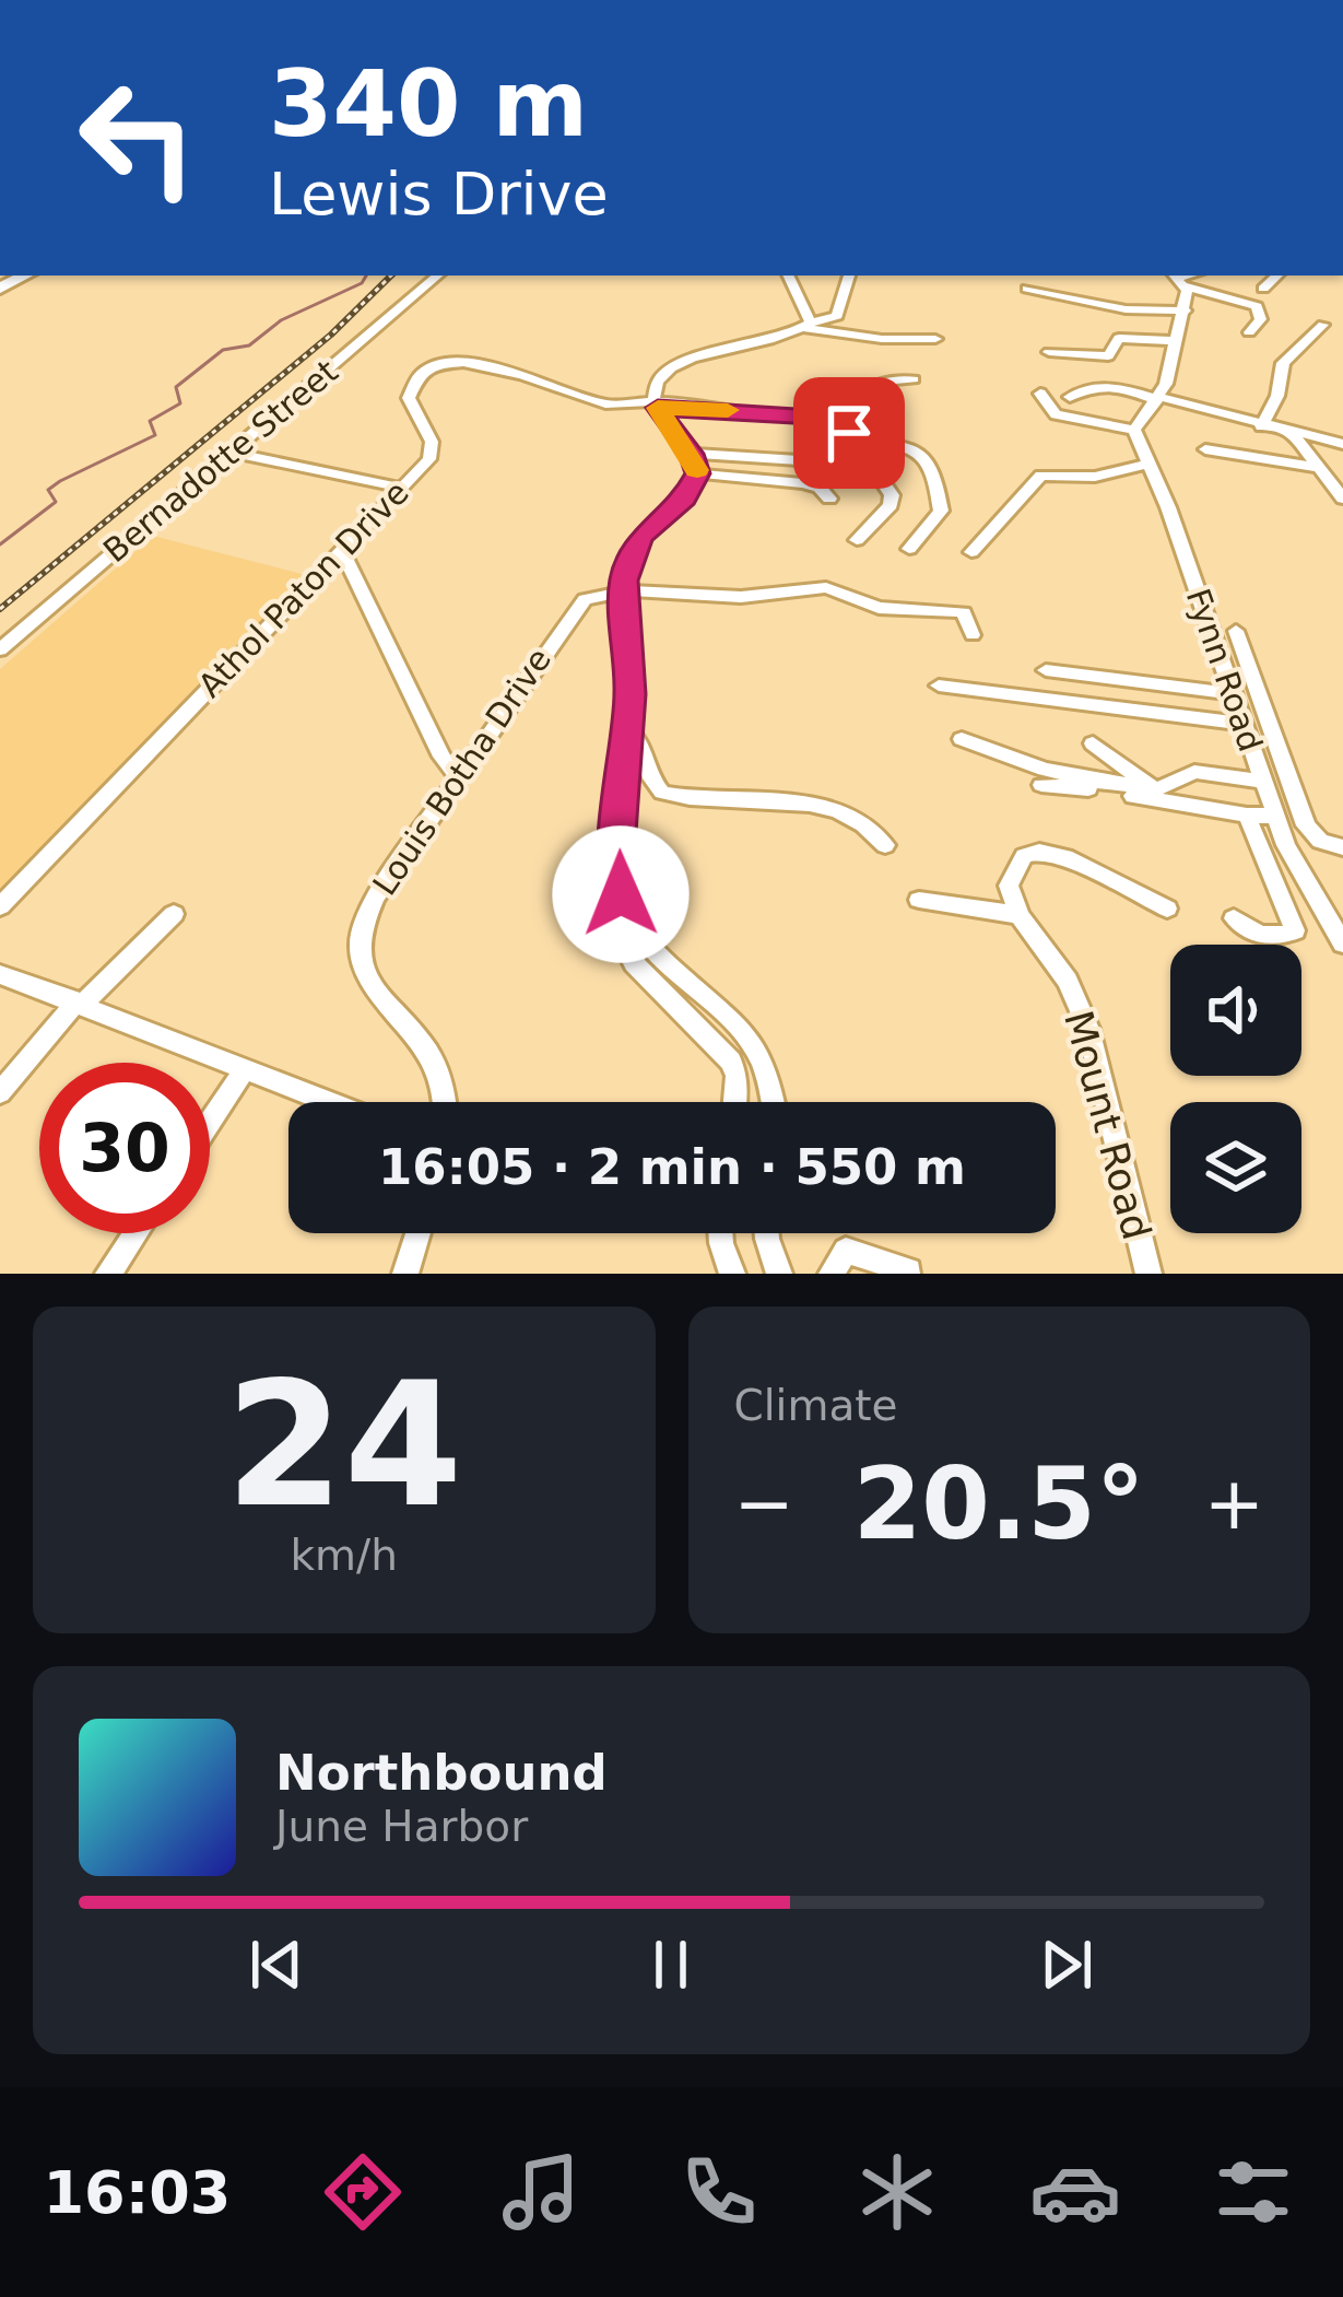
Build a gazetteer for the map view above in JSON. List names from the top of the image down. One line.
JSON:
{"streets":{"street":["Bernadotte Street","Athol Paton Drive","Fynn Road","Louis Botha Drive","Mount Road"]},"page":{"turn":["340 m","Lewis Drive"],"limit":"30","trip":"16:05 · 2 min · 550 m","tile":[["24","km/h"],"Climate"],"heat":["−","20.5°","+"],"song":["Northbound","June Harbor"],"tabs":"16:03"}}
